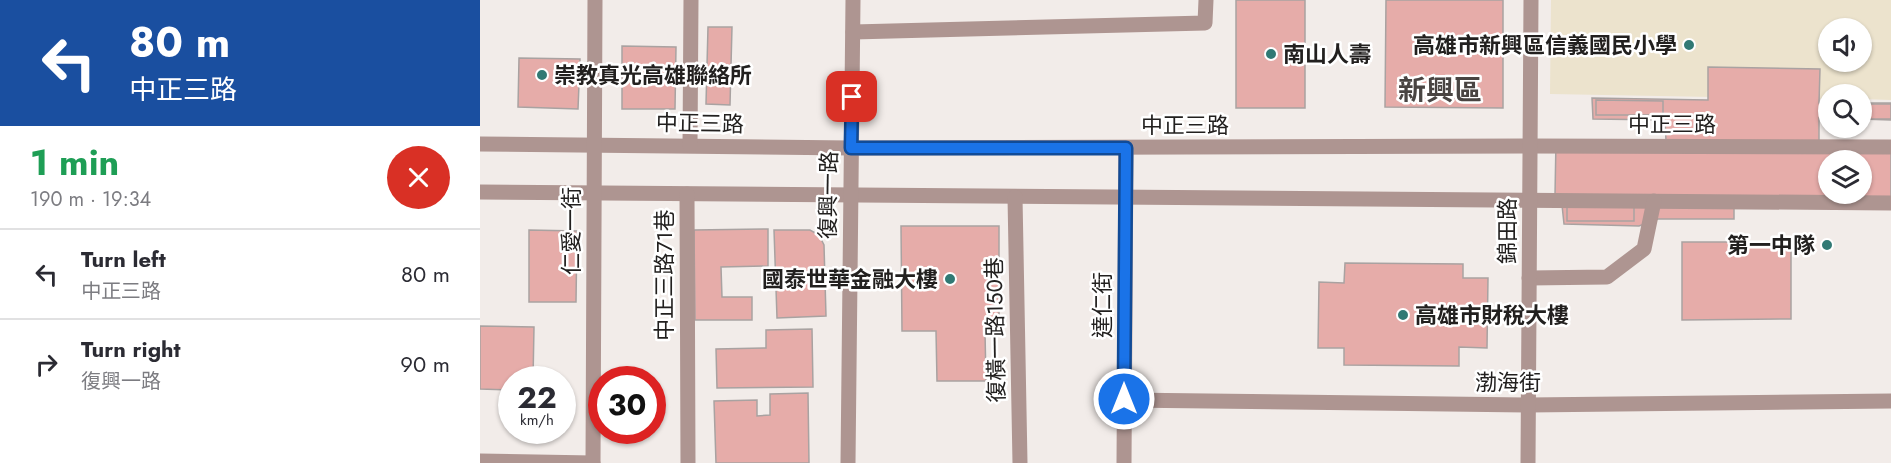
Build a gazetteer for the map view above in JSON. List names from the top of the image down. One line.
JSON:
{"streets":{"street":["中正三路","復興一路","仁愛一街","錦田路","中正三路71巷","達仁街","復橫一路150巷","渤海街"]},"crossings":[["中正三路","復興一路"],["中正三路","仁愛一街"],["中正三路","錦田路"],["中正三路","達仁街"],["錦田路","渤海街"],["達仁街","渤海街"]],"districts":["新興區"],"places":["高雄市新興區信義國民小學","南山人壽","崇教真光高雄聯絡所","第一中隊","國泰世華金融大樓","高雄市財稅大樓"],"page":{"turn":["80 m","中正三路"],"heading":["1 min","190 m · 19:34"],"list":[{"name":"Turn left","note":"中正三路","value":"80 m"},{"name":"Turn right","note":"復興一路","value":"90 m"}],"speed":"22 km/h","limit":"30"}}
